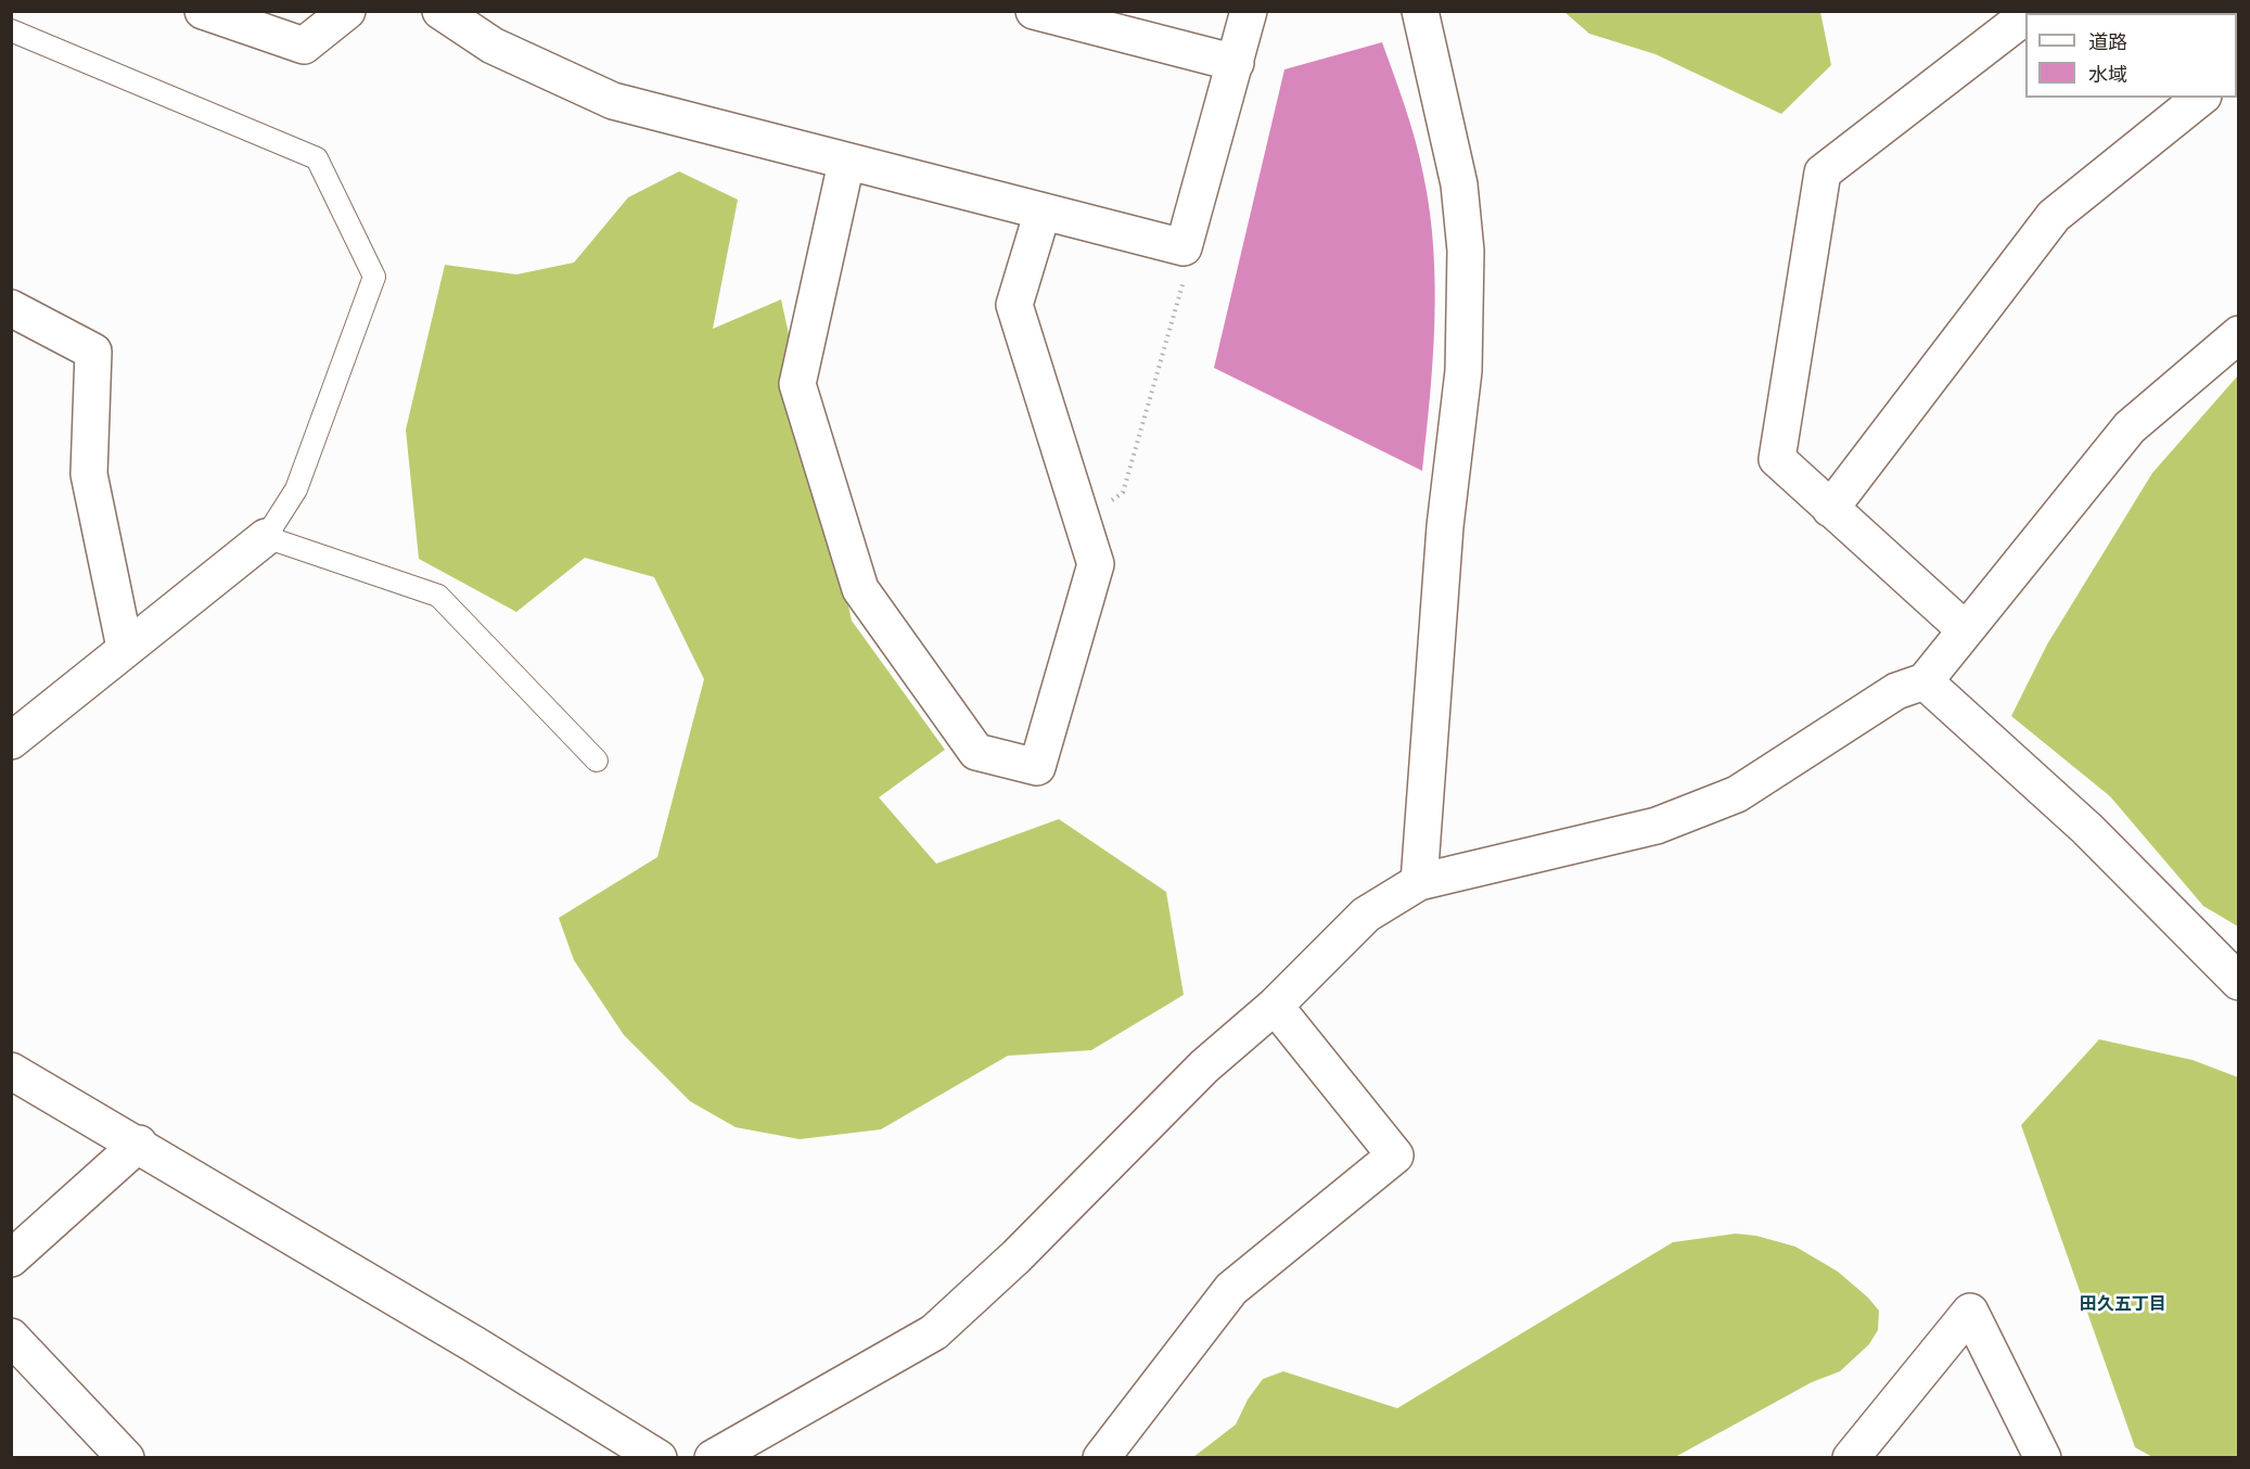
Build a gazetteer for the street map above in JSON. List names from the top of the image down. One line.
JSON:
{"districts":["田久五丁目"],"legend":["道路","水域"]}
